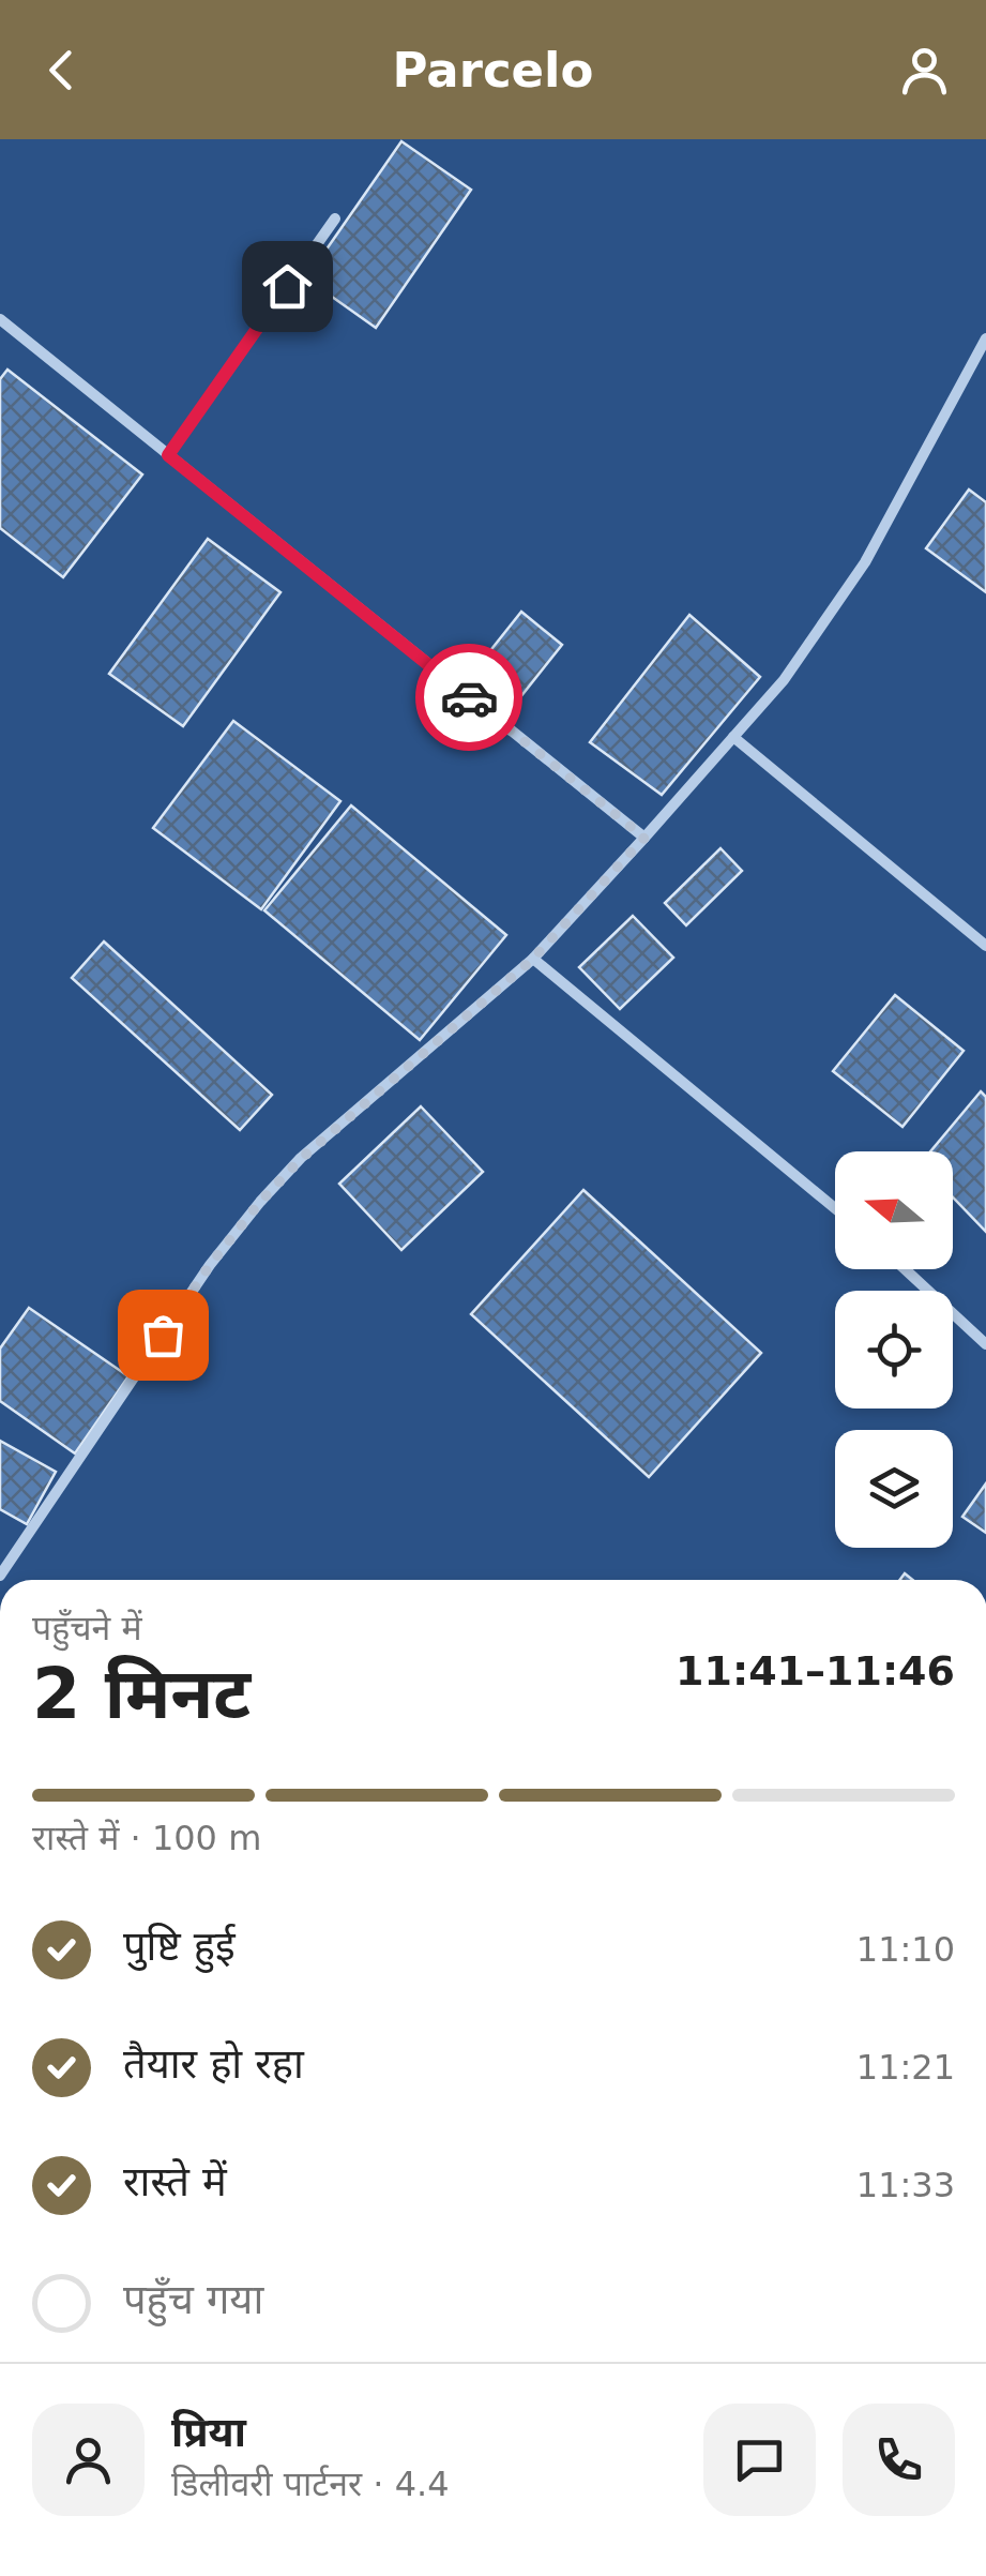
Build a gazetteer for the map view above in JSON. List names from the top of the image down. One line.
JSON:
{"north":"left","page":{"header":"Parcelo","heading":["2 मिनट","पहुँचने में","11:41–11:46"],"panel":["प्रिया","डिलीवरी पार्टनर · 4.4"],"bar":"रास्ते में · 100 m","list":[["पुष्टि हुई","11:10"],["तैयार हो रहा","11:21"],["रास्ते में","11:33"],"पहुँच गया"]}}
